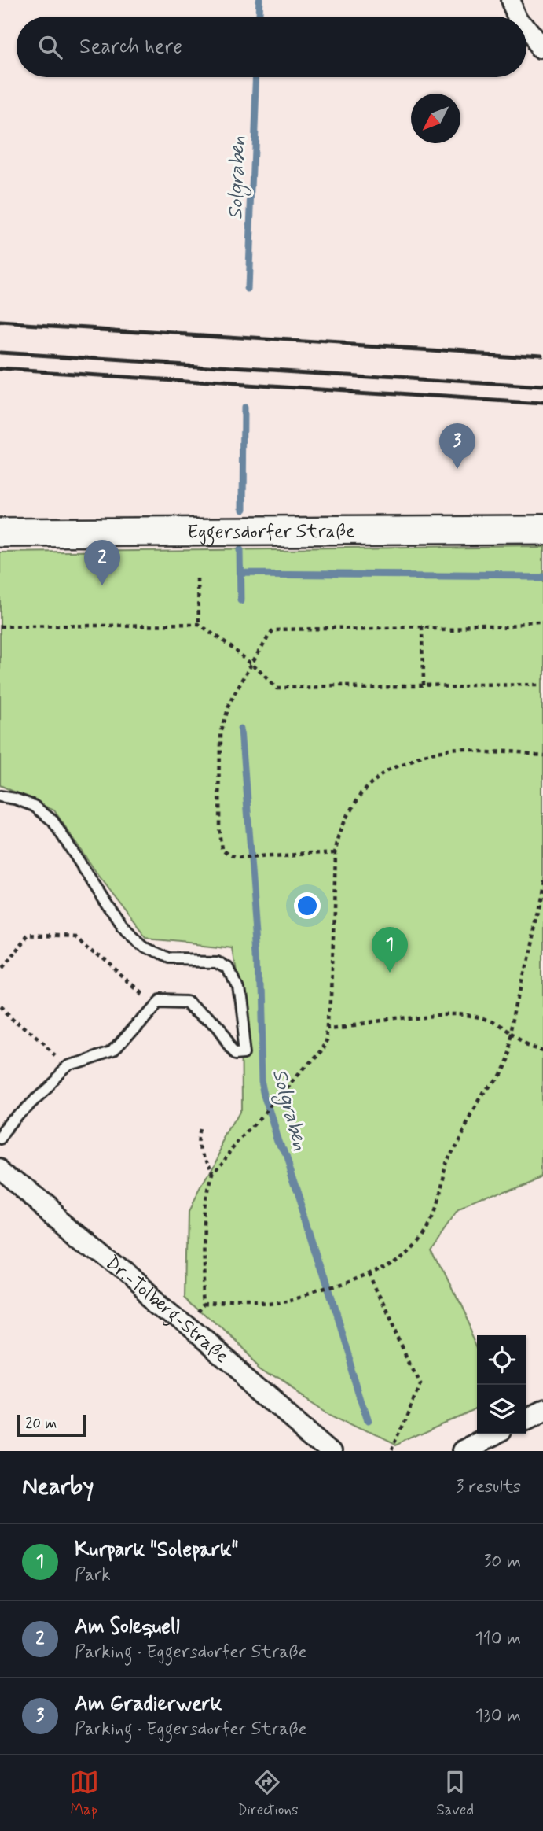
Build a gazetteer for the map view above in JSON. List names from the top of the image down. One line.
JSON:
{"streets":{"street":["Eggersdorfer Straße","Dr.-Tolberg-Straße"]},"water":["Solgraben"],"scale_bar":"20 m","north":"bottom left","page":{"search":"Search here","pins":["3","2","1"],"scale":"20 m","heading":["Nearby","3 results"],"list":[{"mark":"1","name":"Kurpark \"Solepark\"","note":"Park","value":"30 m"},{"mark":"2","name":"Am Solequell","note":"Parking · Eggersdorfer Straße","value":"110 m"},{"mark":"3","name":"Am Gradierwerk","note":"Parking · Eggersdorfer Straße","value":"130 m"}],"nav":["Map","Directions","Saved"]}}
